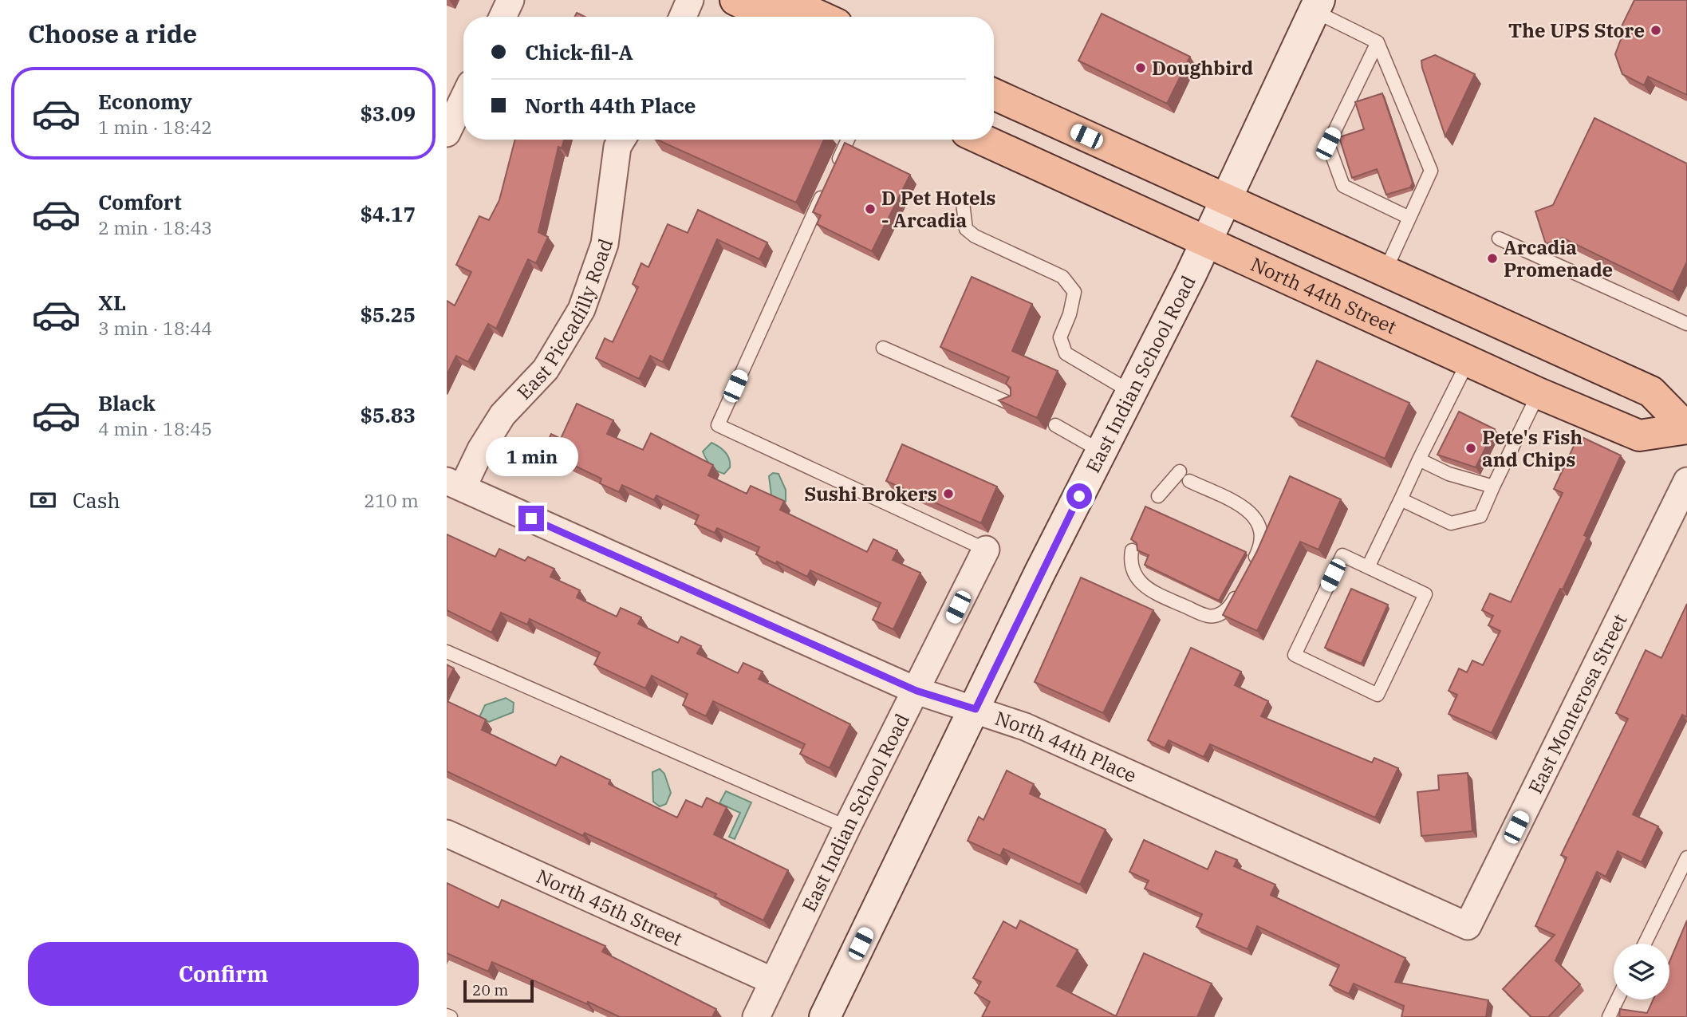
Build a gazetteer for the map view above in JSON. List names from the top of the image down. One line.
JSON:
{"streets":{"main road":["North 44th Street","East Indian School Road"],"street":["East Piccadilly Road","East Monterosa Street","North 44th Place","North 45th Street"]},"crossings":[["North 44th Street","East Indian School Road"],["East Piccadilly Road","North 44th Place"],["East Indian School Road","North 44th Place"],["East Indian School Road","North 45th Street"],["East Monterosa Street","North 44th Place"]],"places":["The UPS Store","Doughbird","D Pet Hotels - Arcadia","Arcadia Promenade","Pete's Fish and Chips","Sushi Brokers"],"scale_bar":"20 m","page":{"heading":"Choose a ride","banner":["Chick-fil-A","North 44th Place"],"list":[{"name":"Economy","note":"1 min · 18:42","value":"$3.09"},{"name":"Comfort","note":"2 min · 18:43","value":"$4.17"},{"name":"XL","note":"3 min · 18:44","value":"$5.25"},{"name":"Black","note":"4 min · 18:45","value":"$5.83"}],"bubble":"1 min","pay":["Cash","210 m"],"buttons":"Confirm","scale":"20 m"}}
